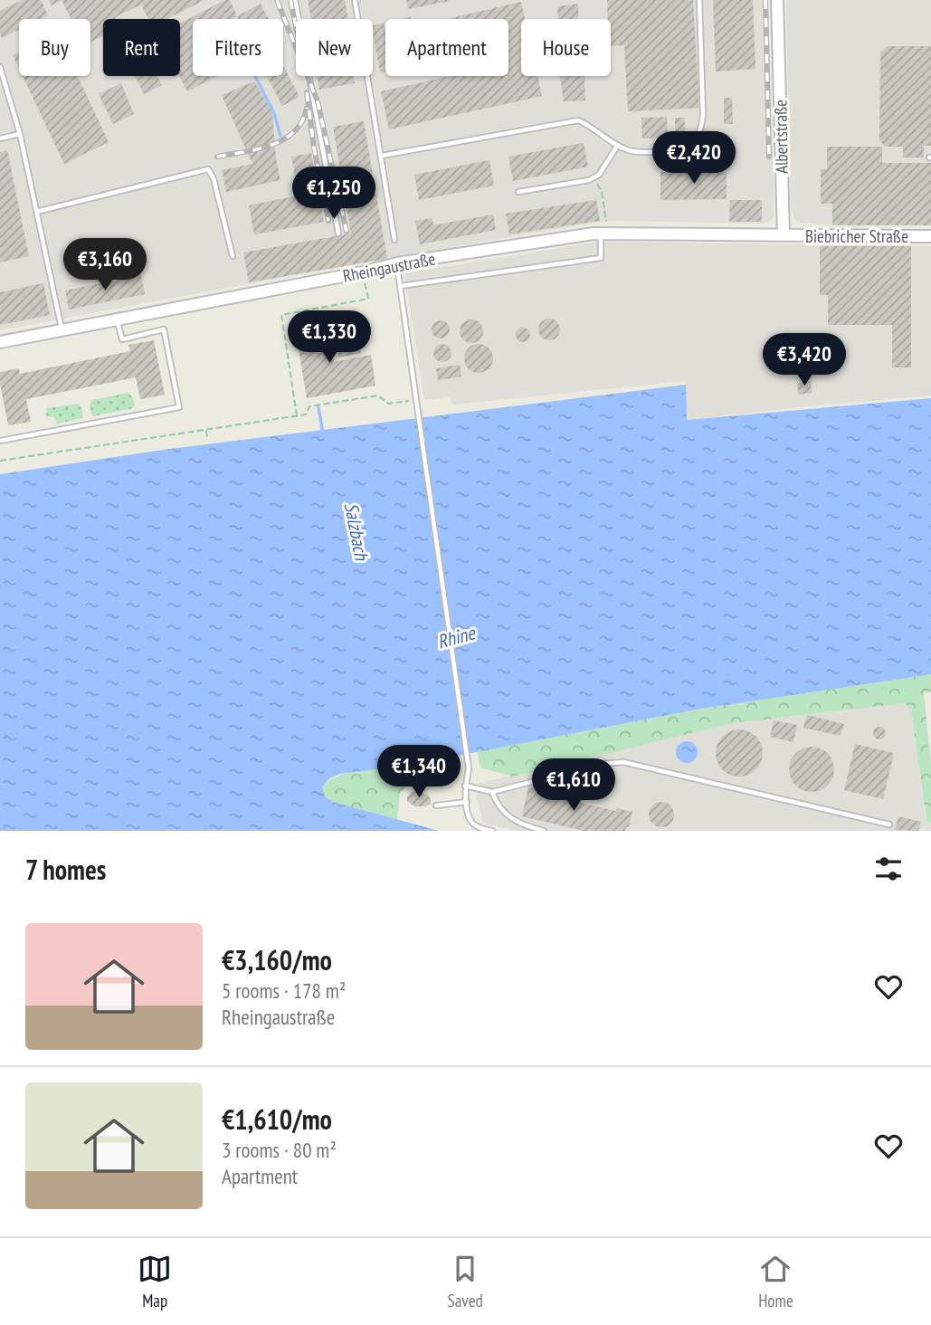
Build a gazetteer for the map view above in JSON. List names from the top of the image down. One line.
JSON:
{"streets":{"street":["Albertstraße","Biebricher Straße","Rheingaustraße"]},"crossings":[["Albertstraße","Biebricher Straße"],["Albertstraße","Rheingaustraße"],["Biebricher Straße","Rheingaustraße"]],"water":["Salzbach","Rhine"],"page":{"chip":["Buy","Rent","Filters","New","Apartment","House"],"price":["€2,420","€1,250","€3,160","€1,330","€3,420","€1,340","€1,610"],"heading":"7 homes","list":[{"name":"€3,160/mo","note":"5 rooms · 178 m² · Rheingaustraße"},{"name":"€1,610/mo","note":"3 rooms · 80 m² · Apartment"}],"tabs":["Map","Saved","Home"]}}
